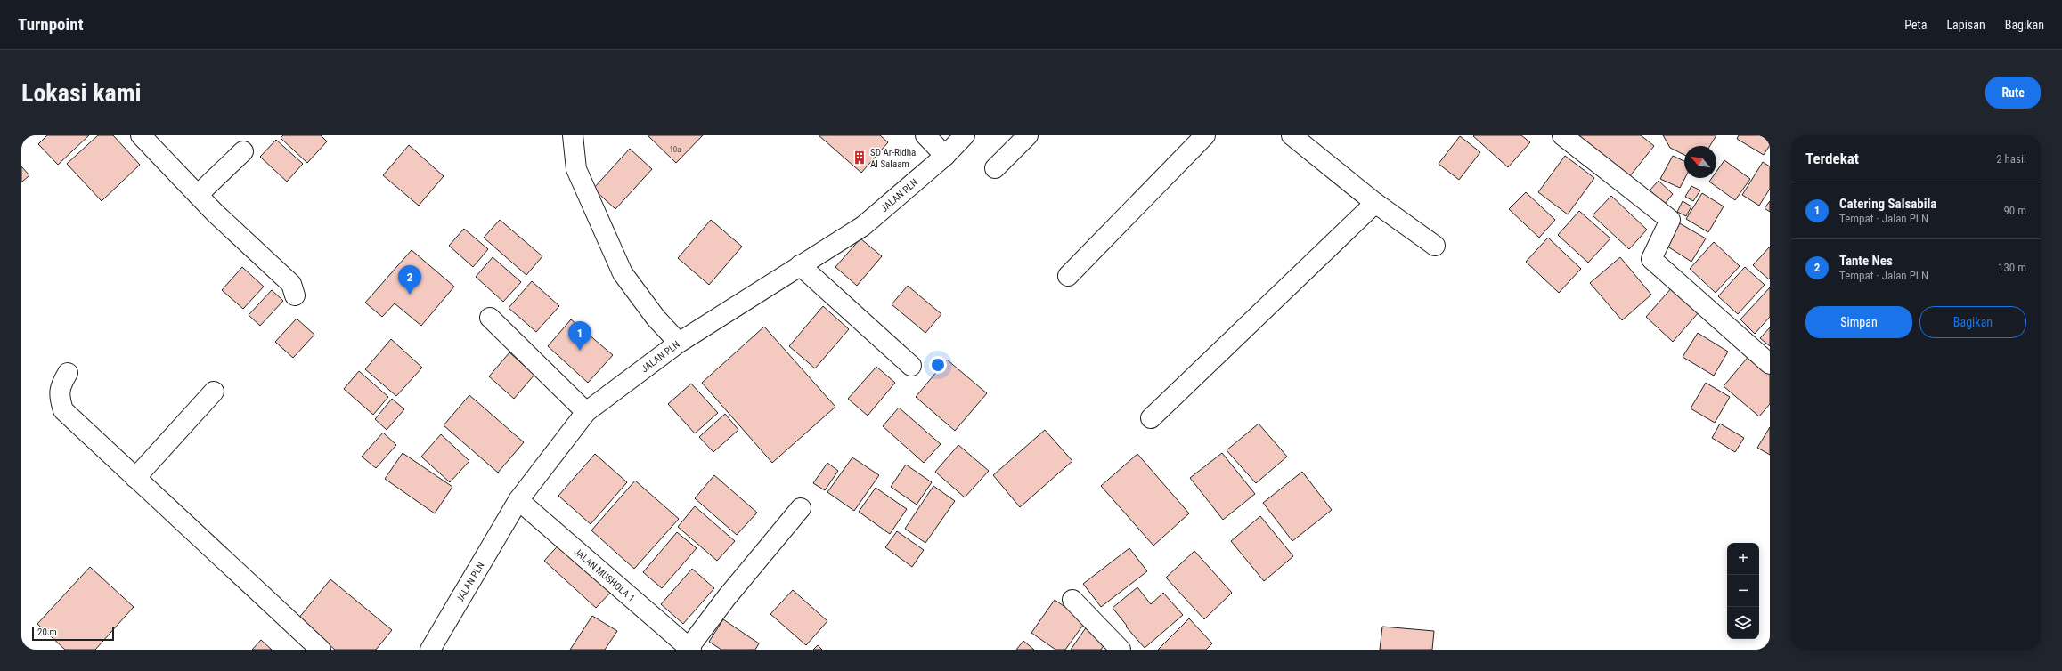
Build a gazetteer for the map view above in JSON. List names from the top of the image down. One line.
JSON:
{"streets":{"street":["JALAN PLN","JALAN MUSHOLA 1"]},"crossings":[["JALAN PLN","JALAN MUSHOLA 1"]],"places":{"building":["SD Ar-Ridha Al Salaam"]},"house_numbers":["10a"],"scale_bar":"20 m","north":"top left","page":{"header":"Turnpoint","nav":["Peta","Lapisan","Bagikan"],"buttons":["Rute",["Simpan","Bagikan"]],"title":"Lokasi kami","heading":["Terdekat","2 hasil"],"list":[{"mark":"1","name":"Catering Salsabila","note":"Tempat · Jalan PLN","value":"90 m"},{"mark":"2","name":"Tante Nes","note":"Tempat · Jalan PLN","value":"130 m"}],"pins":["2","1"],"map_buttons":["+","−"],"scale":"20 m"}}
